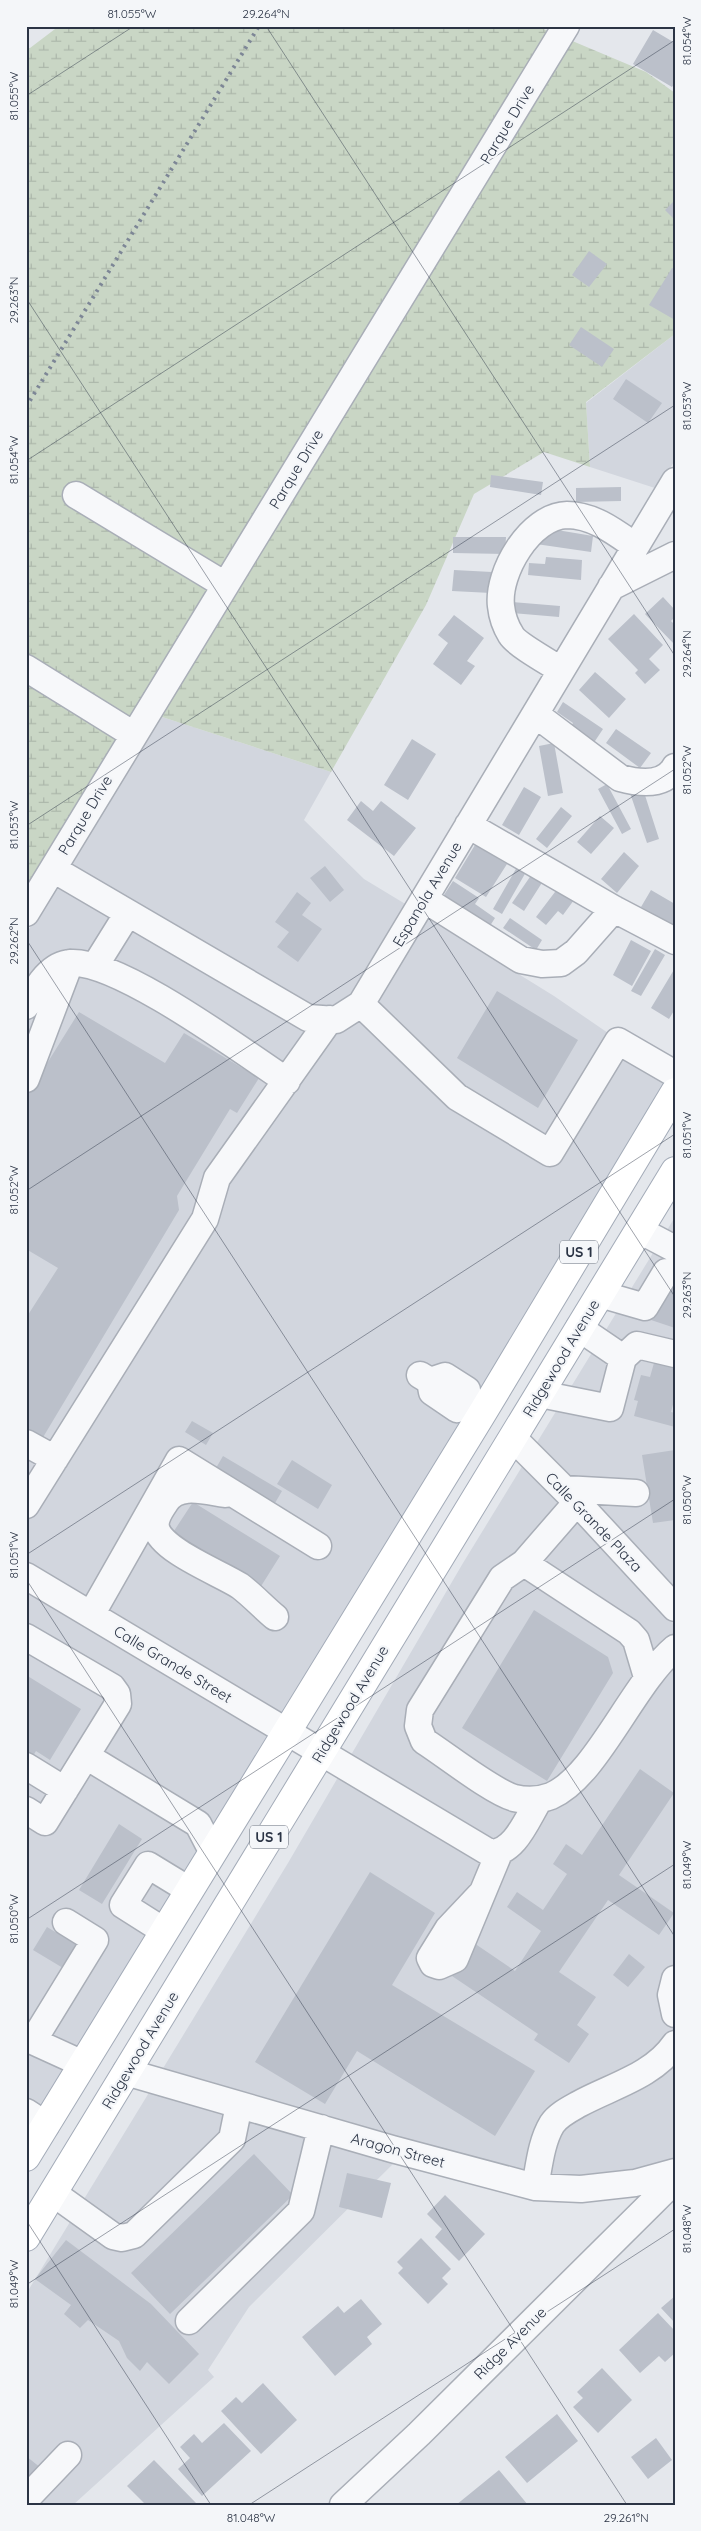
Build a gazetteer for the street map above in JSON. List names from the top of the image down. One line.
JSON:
{"streets":{"main road":["US 1","Ridgewood Avenue"],"street":["Parque Drive","Espanola Avenue","Calle Grande Plaza","Calle Grande Street","Aragon Street","Ridge Avenue"]},"crossings":[["US 1","Calle Grande Street"],["Ridgewood Avenue","Calle Grande Plaza"],["Ridgewood Avenue","Calle Grande Street"],["Ridgewood Avenue","Aragon Street"]],"coordinates":["81.055°W","29.264°N","81.054°W","29.263°N","81.053°W","81.052°W","29.262°N","81.051°W","81.050°W","81.049°W","81.048°W","29.261°N"]}
